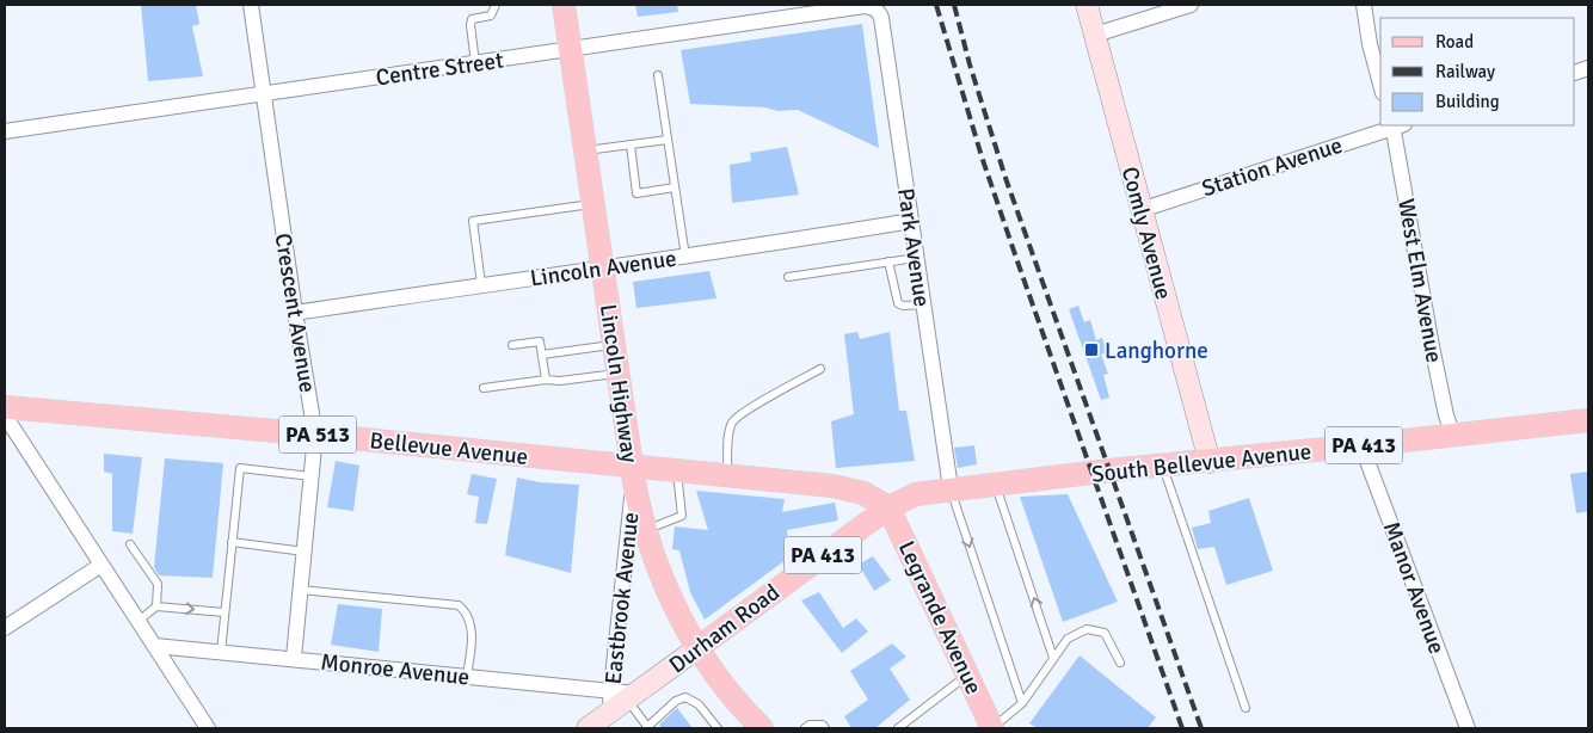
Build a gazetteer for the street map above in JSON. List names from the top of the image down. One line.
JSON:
{"streets":{"main road":["Lincoln Highway","PA 513","PA 413","Bellevue Avenue","South Bellevue Avenue","Legrande Avenue","Durham Road"],"street":["Centre Street","Station Avenue","Comly Avenue","Park Avenue","Lincoln Avenue","West Elm Avenue","Crescent Avenue","Manor Avenue","Eastbrook Avenue","Monroe Avenue"]},"crossings":[["Centre Street","Park Avenue"],["Centre Street","Crescent Avenue"],["Centre Street","Lincoln Highway"],["Station Avenue","Comly Avenue"],["Station Avenue","West Elm Avenue"],["Comly Avenue","South Bellevue Avenue"],["Park Avenue","Lincoln Avenue"],["Park Avenue","South Bellevue Avenue"],["Lincoln Avenue","Crescent Avenue"],["Lincoln Avenue","Lincoln Highway"],["West Elm Avenue","South Bellevue Avenue"],["Crescent Avenue","Bellevue Avenue"],["Crescent Avenue","Monroe Avenue"],["Lincoln Highway","Bellevue Avenue"],["Lincoln Highway","Eastbrook Avenue"],["Lincoln Highway","Durham Road"],["Bellevue Avenue","South Bellevue Avenue"],["Bellevue Avenue","Eastbrook Avenue"],["Bellevue Avenue","Legrande Avenue"],["Bellevue Avenue","Durham Road"],["South Bellevue Avenue","Manor Avenue"],["South Bellevue Avenue","Legrande Avenue"],["South Bellevue Avenue","Durham Road"],["Eastbrook Avenue","Durham Road"],["Eastbrook Avenue","Monroe Avenue"],["Legrande Avenue","Durham Road"],["Durham Road","Monroe Avenue"]],"places":{"transit":["Langhorne"]},"legend":["Road","Railway","Building"]}
